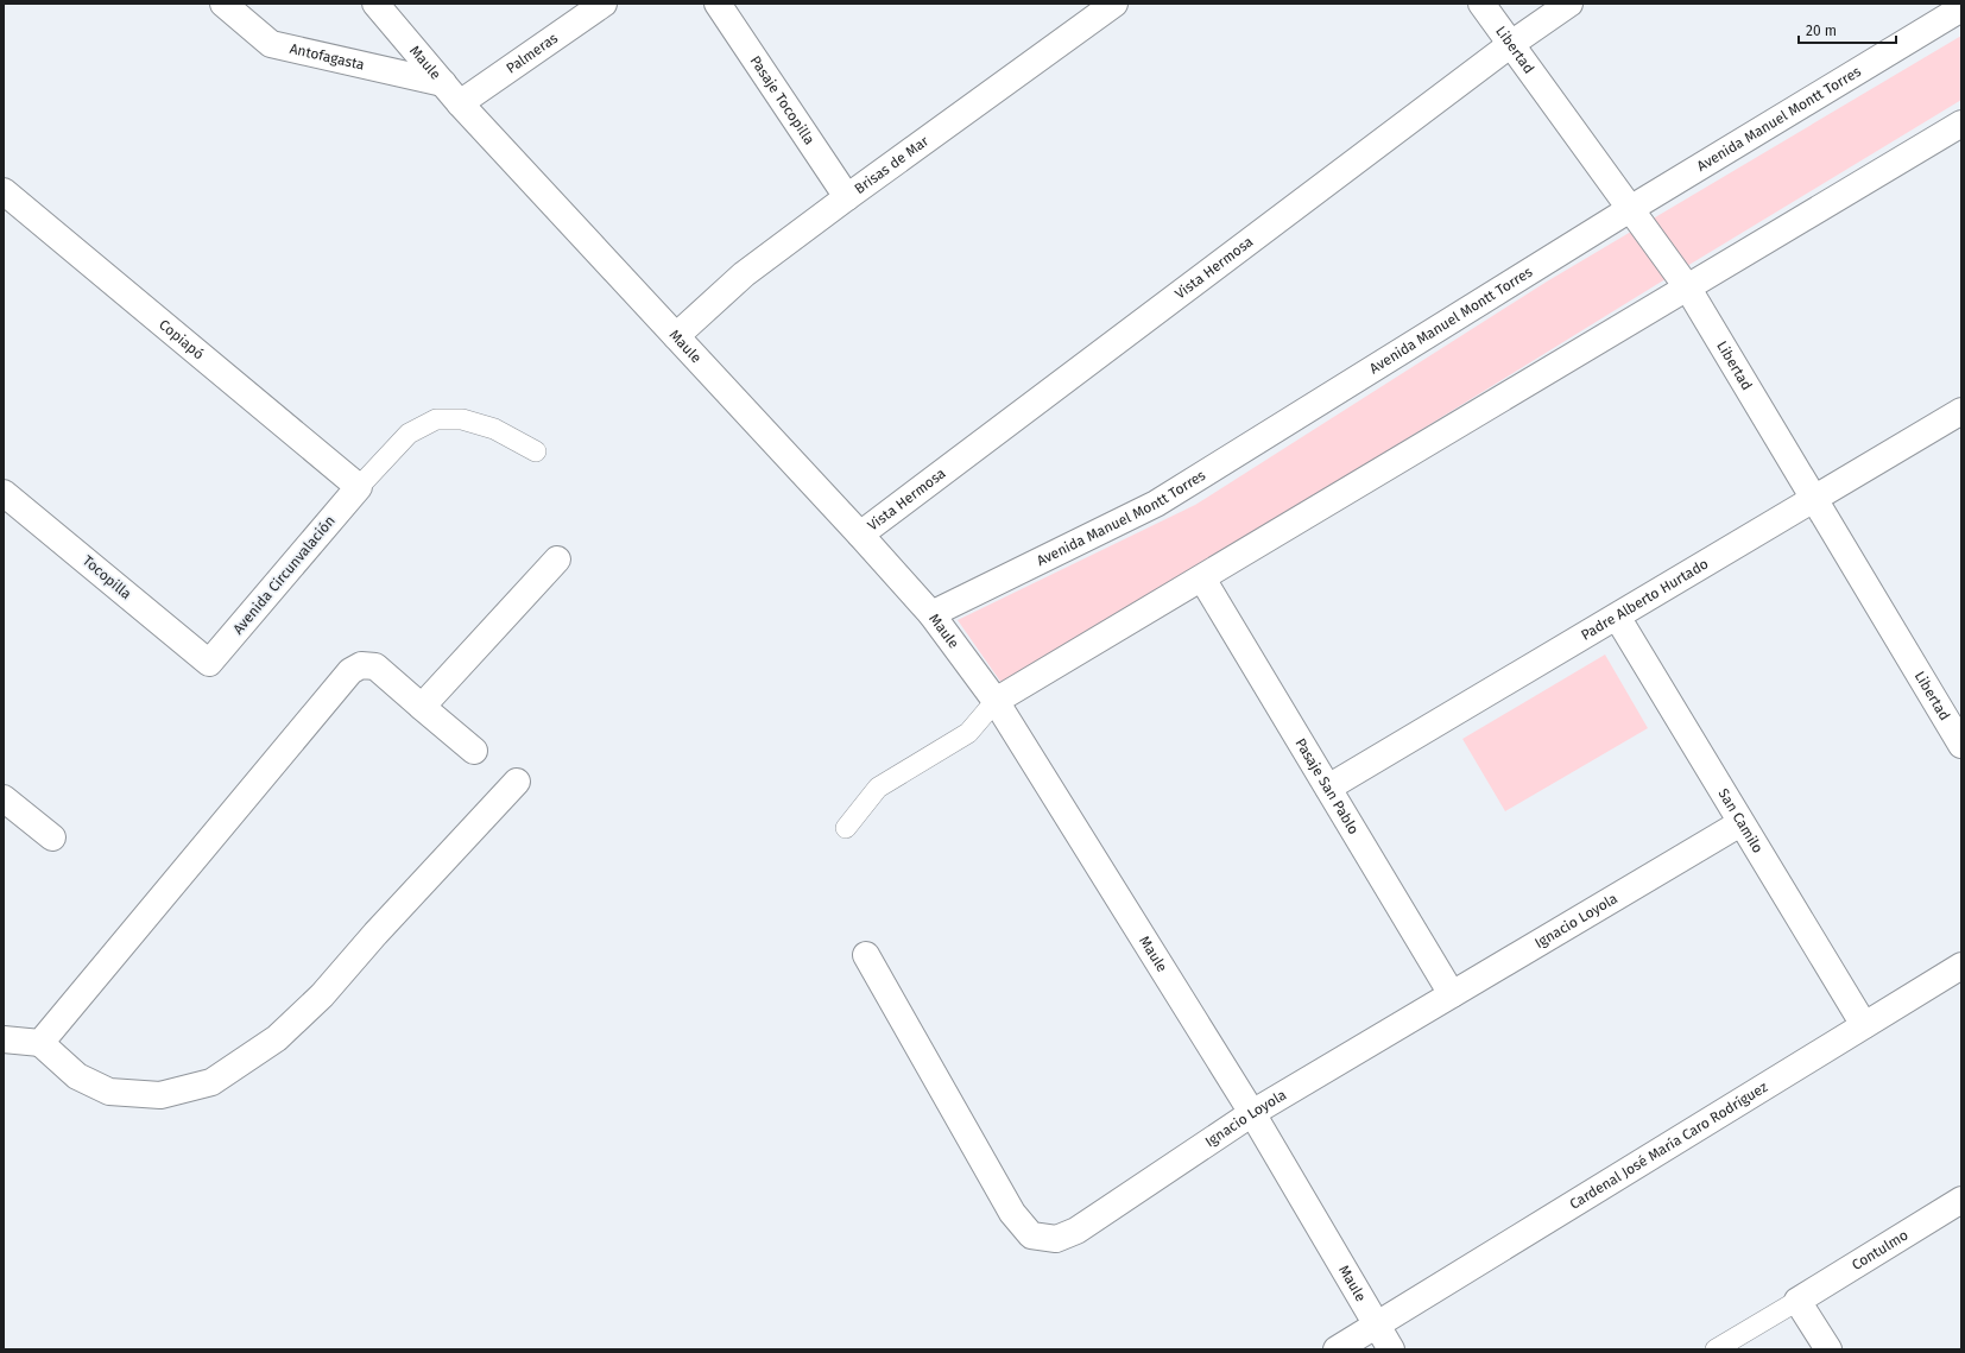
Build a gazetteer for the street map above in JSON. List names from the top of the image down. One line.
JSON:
{"streets":{"street":["Libertad","Palmeras","Antofagasta","Maule","Pasaje Tocopilla","Avenida Manuel Montt Torres","Brisas de Mar","Vista Hermosa","Copiapó","Avenida Circunvalación","Tocopilla","Padre Alberto Hurtado","Pasaje San Pablo","San Camilo","Ignacio Loyola","Cardenal José María Caro Rodríguez","Contulmo"]},"crossings":[["Libertad","Avenida Manuel Montt Torres"],["Libertad","Vista Hermosa"],["Libertad","Padre Alberto Hurtado"],["Palmeras","Maule"],["Antofagasta","Maule"],["Maule","Avenida Manuel Montt Torres"],["Maule","Brisas de Mar"],["Maule","Vista Hermosa"],["Maule","Ignacio Loyola"],["Maule","Cardenal José María Caro Rodríguez"],["Pasaje Tocopilla","Brisas de Mar"],["Copiapó","Avenida Circunvalación"],["Avenida Circunvalación","Tocopilla"],["Padre Alberto Hurtado","Pasaje San Pablo"],["Padre Alberto Hurtado","San Camilo"],["Pasaje San Pablo","Ignacio Loyola"],["San Camilo","Ignacio Loyola"],["San Camilo","Cardenal José María Caro Rodríguez"]],"scale_bar":"20 m"}
